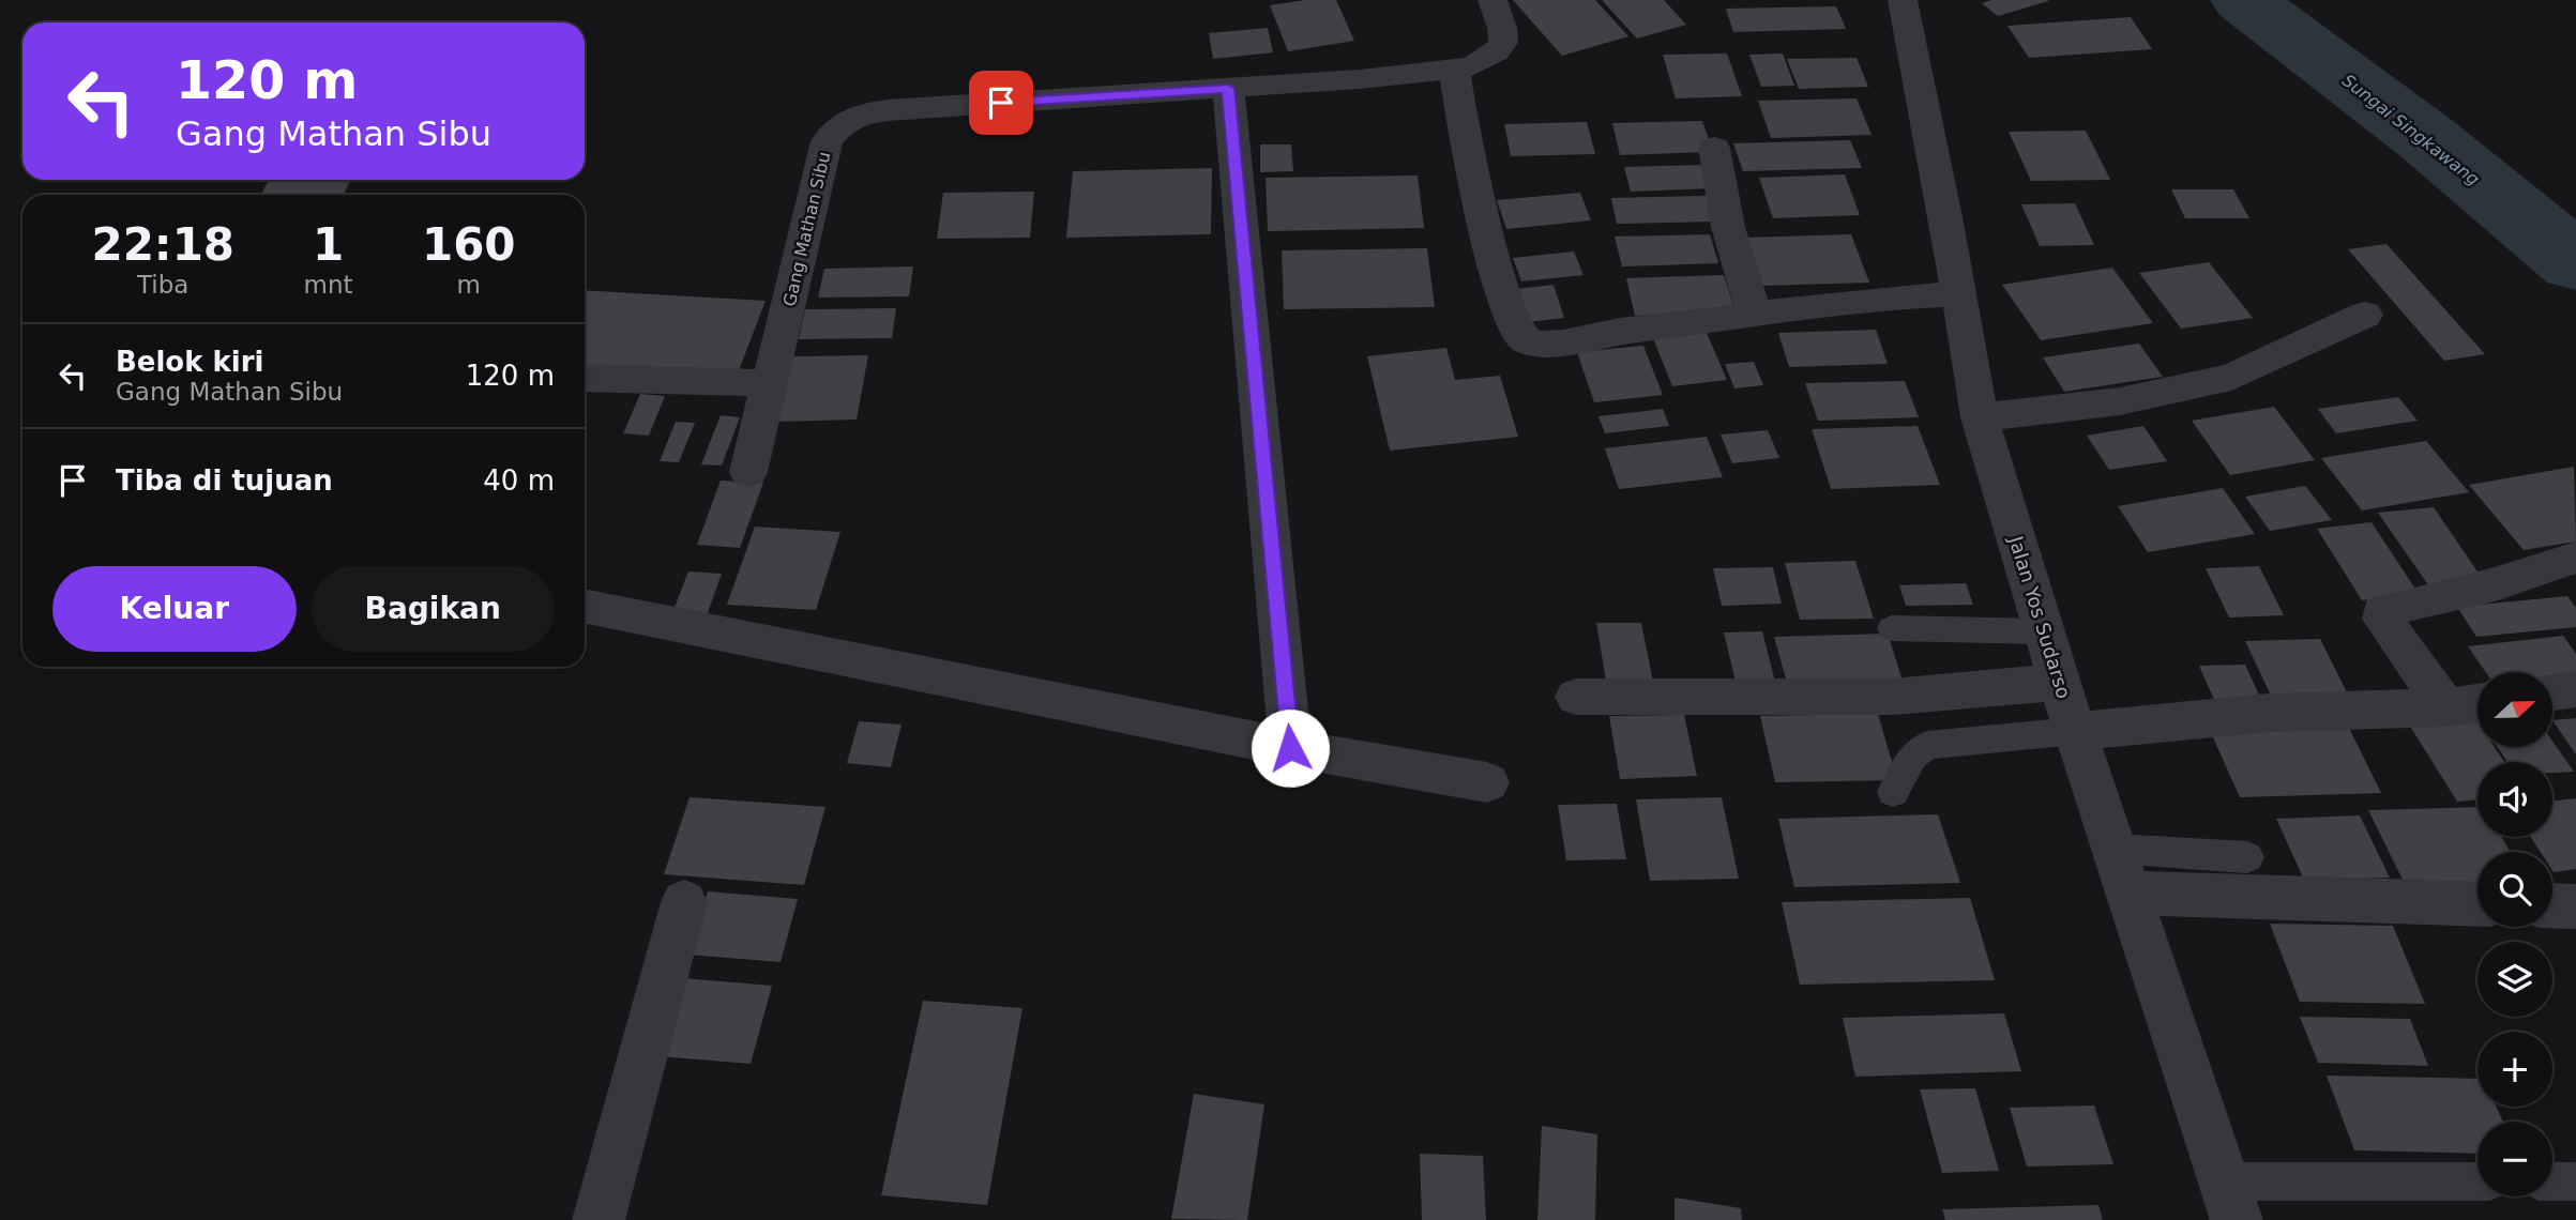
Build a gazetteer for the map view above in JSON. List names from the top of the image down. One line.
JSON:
{"streets":{"street":["Gang Mathan Sibu","Jalan Yos Sudarso"]},"water":["Sungai Singkawang"],"north":"right","page":{"turn":["120 m","Gang Mathan Sibu"],"eta":["22:18","Tiba","1","mnt","160","m"],"list":[{"name":"Belok kiri","note":"Gang Mathan Sibu","value":"120 m"},{"name":"Tiba di tujuan","value":"40 m"}],"buttons":["Keluar","Bagikan"],"map_buttons":["+","−"]}}
